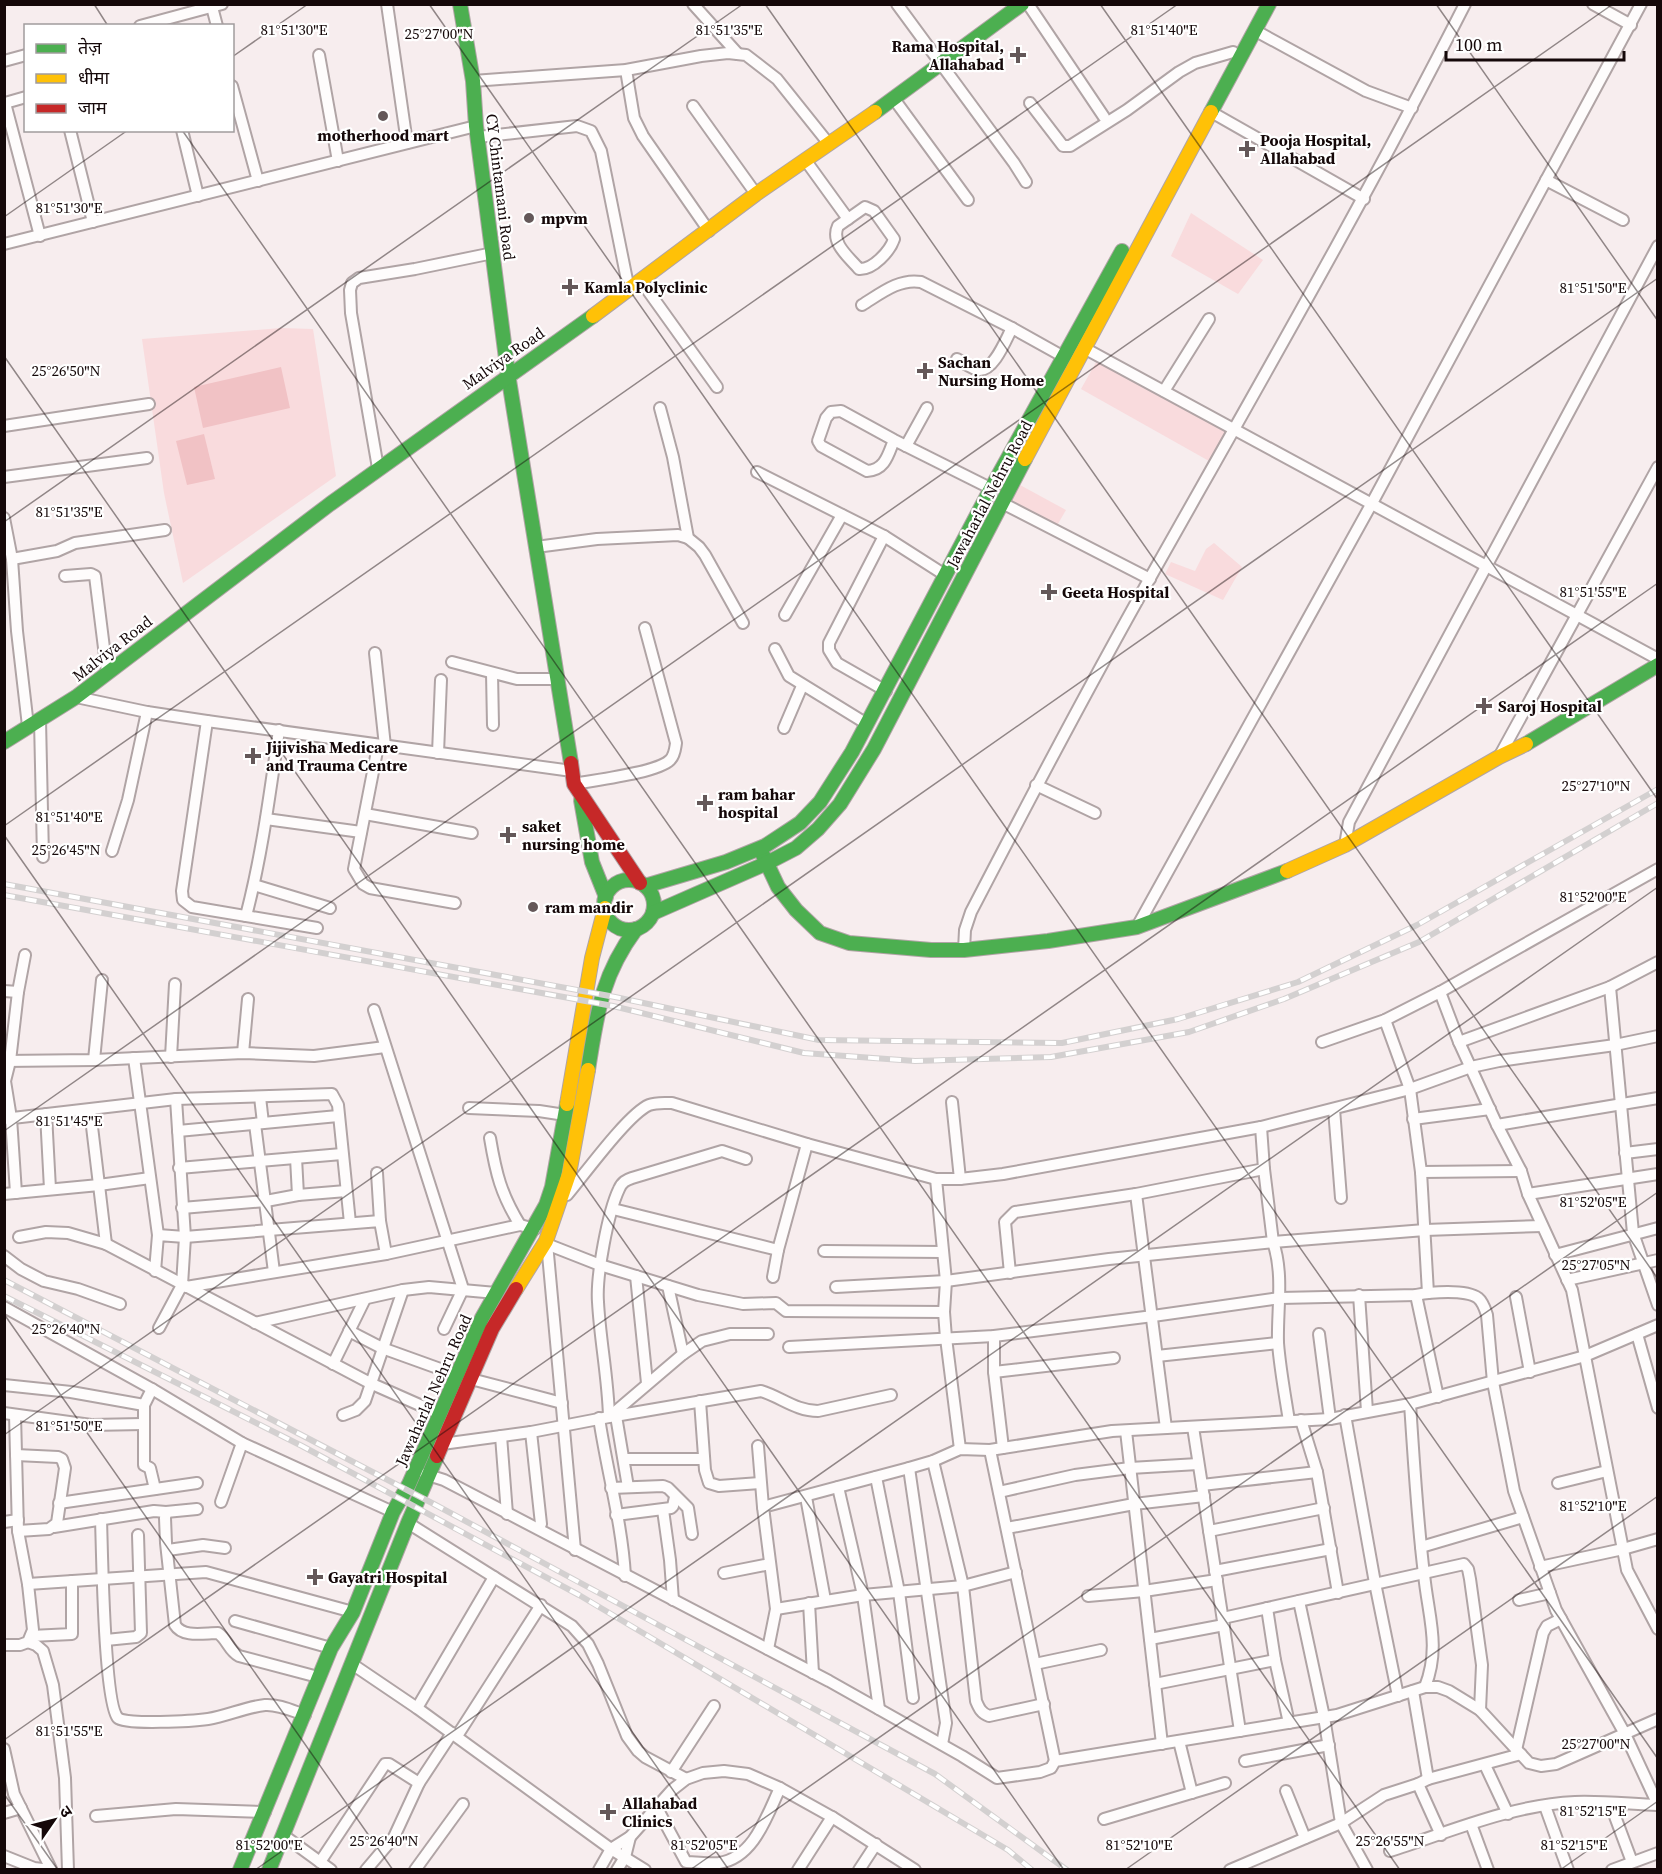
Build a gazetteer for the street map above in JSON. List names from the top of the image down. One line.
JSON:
{"streets":{"main road":["CY Chintamani Road","Malviya Road","Jawaharlal Nehru Road"]},"crossings":[["CY Chintamani Road","Malviya Road"],["CY Chintamani Road","Jawaharlal Nehru Road"]],"places":{"health":["Rama Hospital, Allahabad","Pooja Hospital, Allahabad","Kamla Polyclinic","Sachan Nursing Home","Geeta Hospital","Saroj Hospital","Jijivisha Medicare and Trauma Centre","ram bahar hospital","saket nursing home","Gayatri Hospital","Allahabad Clinics"],"other":["motherhood mart","mpvm","ram mandir"]},"legend":["तेज़","धीमा","जाम"],"scale_bar":"100 m","north":"top right","coordinates":["81°51'30\"E","81°51'35\"E","81°51'40\"E","25°27'00\"N","81°51'50\"E","25°26'50\"N","81°51'55\"E","25°27'10\"N","25°26'45\"N","81°52'00\"E","81°51'45\"E","81°52'05\"E","25°27'05\"N","25°26'40\"N","81°52'10\"E","81°52'15\"E","25°26'55\"N"]}
